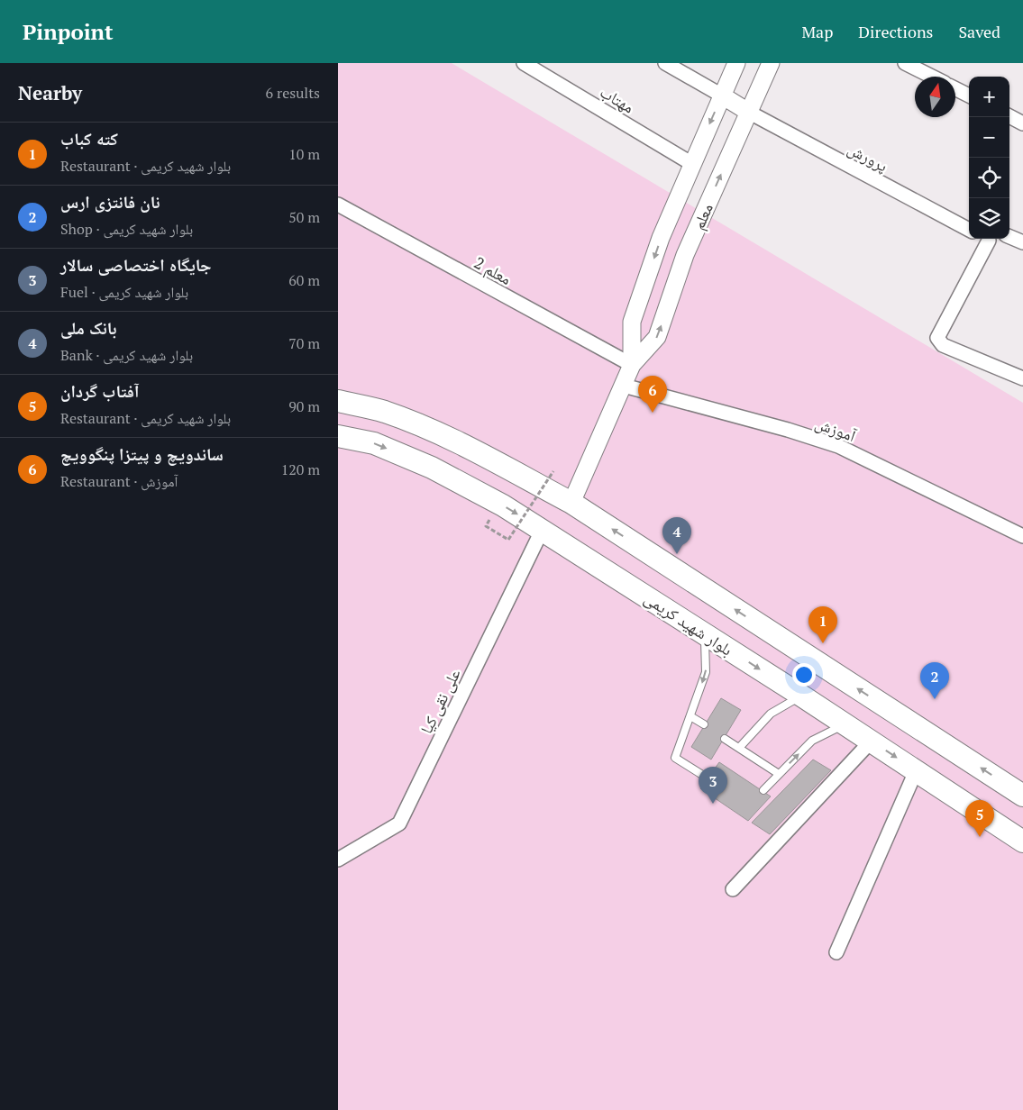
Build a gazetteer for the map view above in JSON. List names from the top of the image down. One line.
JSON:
{"streets":{"main road":["بلوار شهید کریمی"],"street":["مهتاب","پرورش","معلم","معلم 2","آموزش","علی نقی کیا"]},"crossings":[["مهتاب","معلم"],["پرورش","معلم"],["معلم","معلم 2"],["معلم","آموزش"],["بلوار شهید کریمی","علی نقی کیا"]],"north":"top","page":{"header":"Pinpoint","nav":["Map","Directions","Saved"],"heading":["Nearby","6 results"],"map_buttons":["+","−"],"list":[{"mark":"1","name":"کته کباب","note":"Restaurant · بلوار شهید کریمی","value":"10 m"},{"mark":"2","name":"نان فانتزی ارس","note":"Shop · بلوار شهید کریمی","value":"50 m"},{"mark":"3","name":"جایگاه اختصاصی سالار","note":"Fuel · بلوار شهید کریمی","value":"60 m"},{"mark":"4","name":"بانک ملی","note":"Bank · بلوار شهید کریمی","value":"70 m"},{"mark":"5","name":"آفتاب گردان","note":"Restaurant · بلوار شهید کریمی","value":"90 m"},{"mark":"6","name":"ساندویچ و پیتزا پنگوویچ","note":"Restaurant · آموزش","value":"120 m"}],"pins":["6","4","1","2","3","5"]}}
